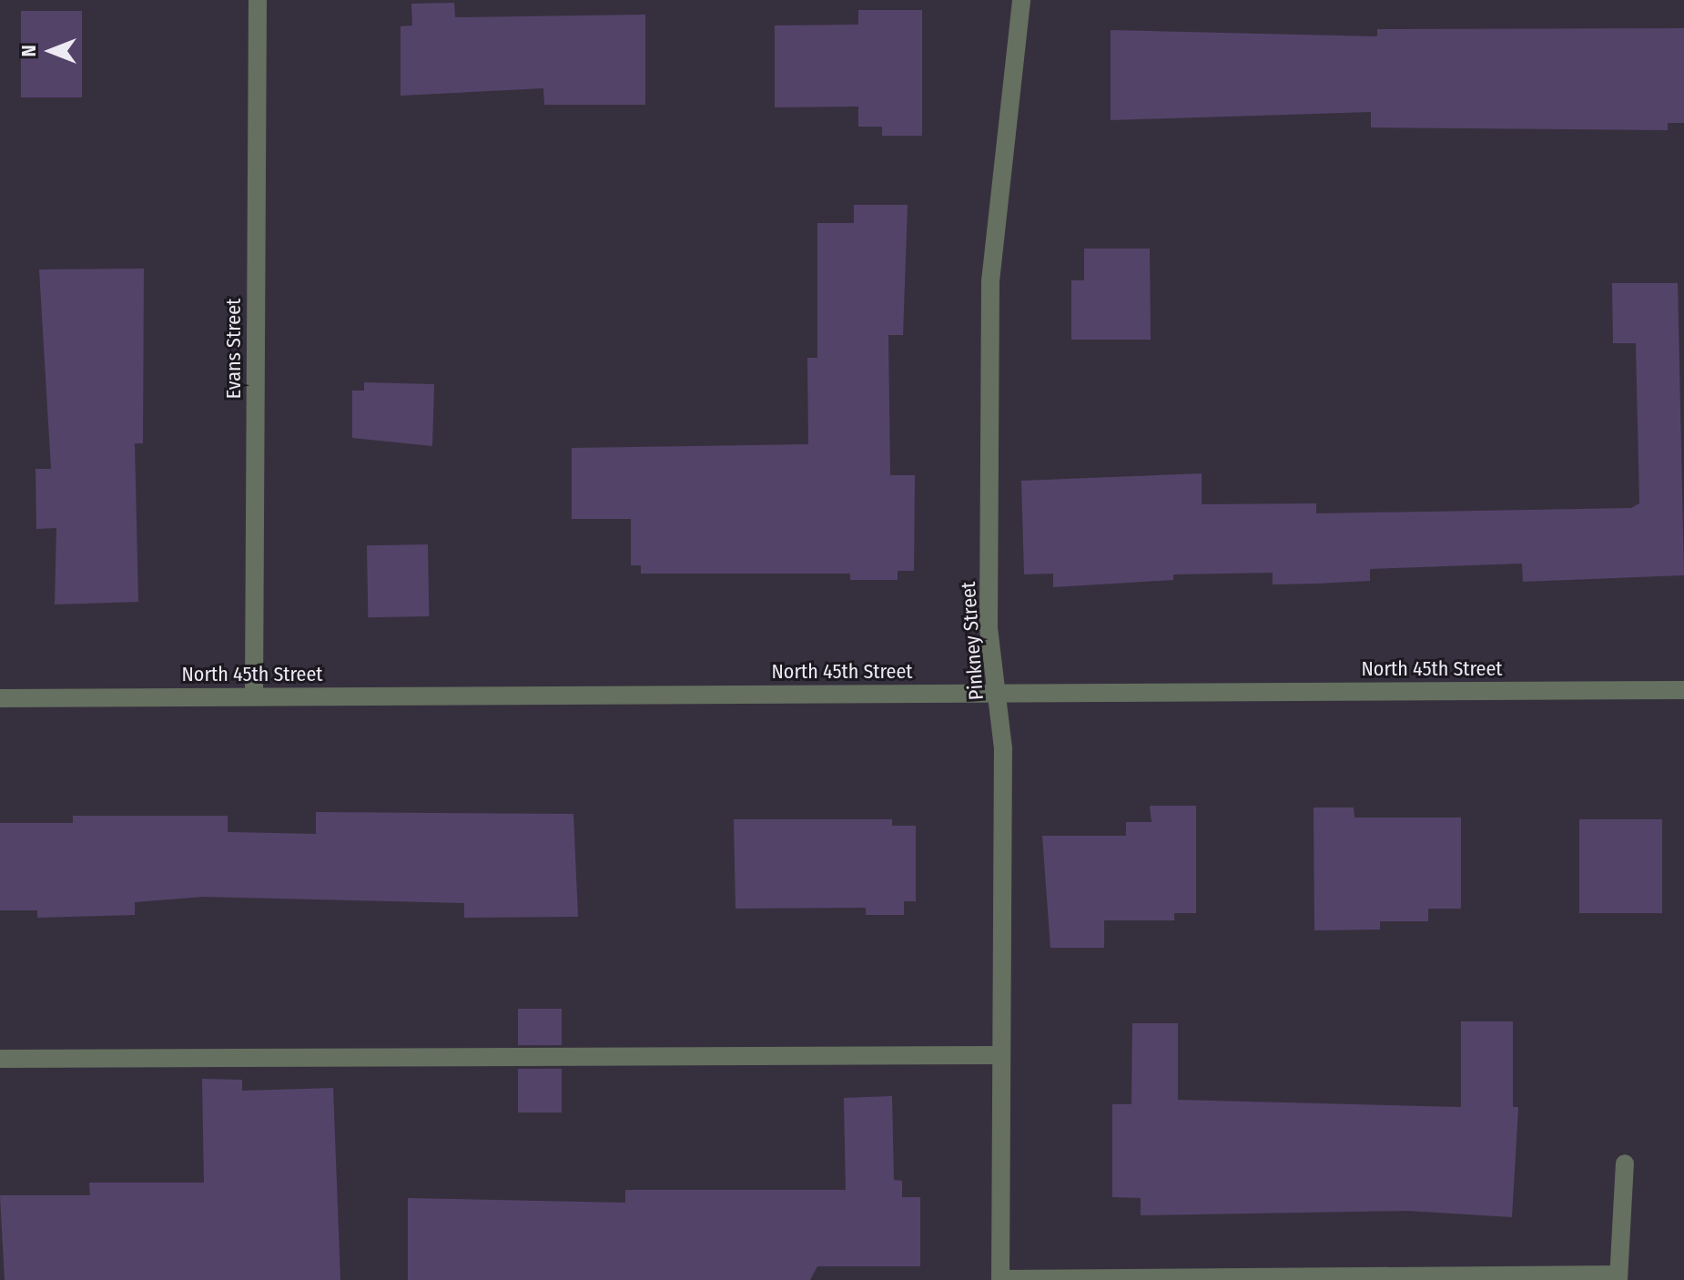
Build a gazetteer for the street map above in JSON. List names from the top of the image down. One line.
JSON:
{"streets":{"street":["Evans Street","Pinkney Street","North 45th Street"]},"crossings":[["Evans Street","North 45th Street"],["Pinkney Street","North 45th Street"]],"north":"left"}
